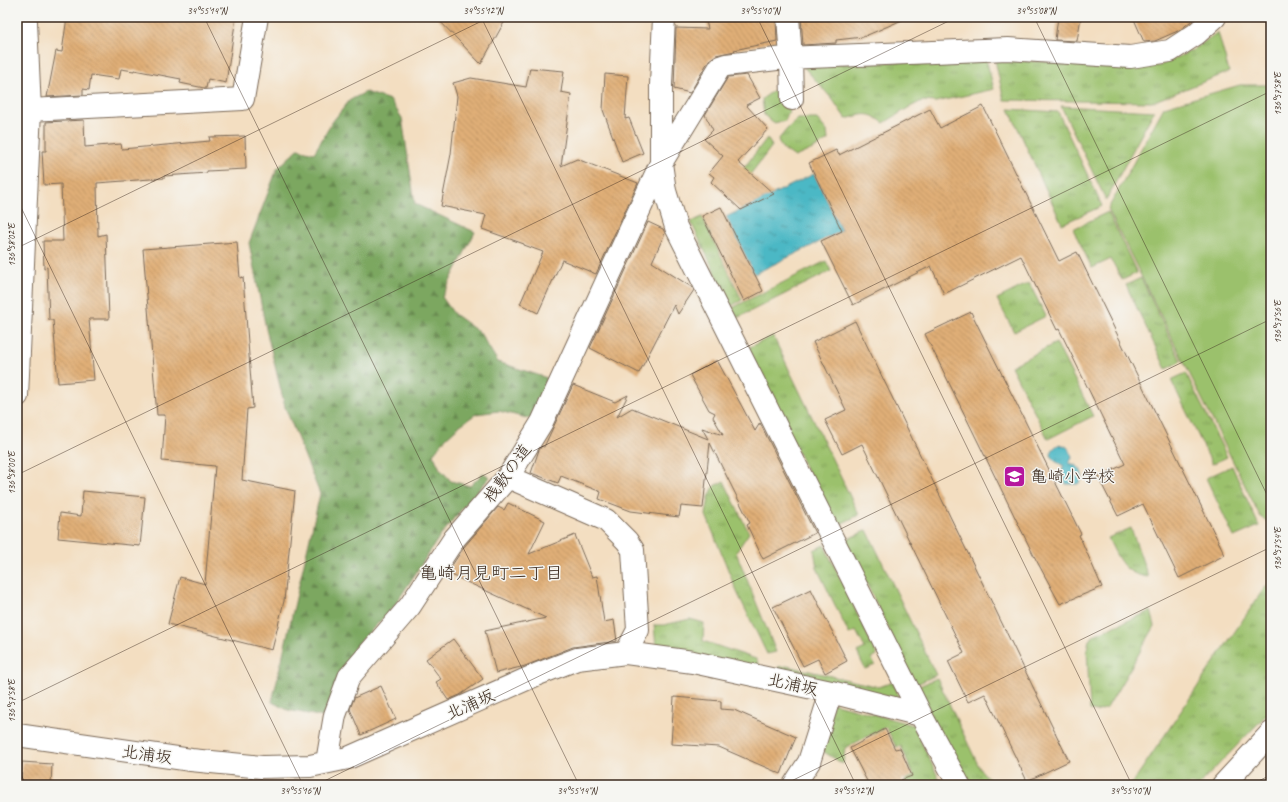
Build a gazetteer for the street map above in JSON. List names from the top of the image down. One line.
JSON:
{"streets":{"street":["桟敷の道","北浦坂"]},"crossings":[["桟敷の道","北浦坂"]],"districts":["亀崎月見町二丁目"],"places":{"school or university":["亀崎小学校"]},"coordinates":["34°55'14\"N","34°55'12\"N","34°55'10\"N","34°55'08\"N","136°57'58\"E","136°58'02\"E","136°57'56\"E","136°58'00\"E","136°57'54\"E","34°55'16\"N"]}
